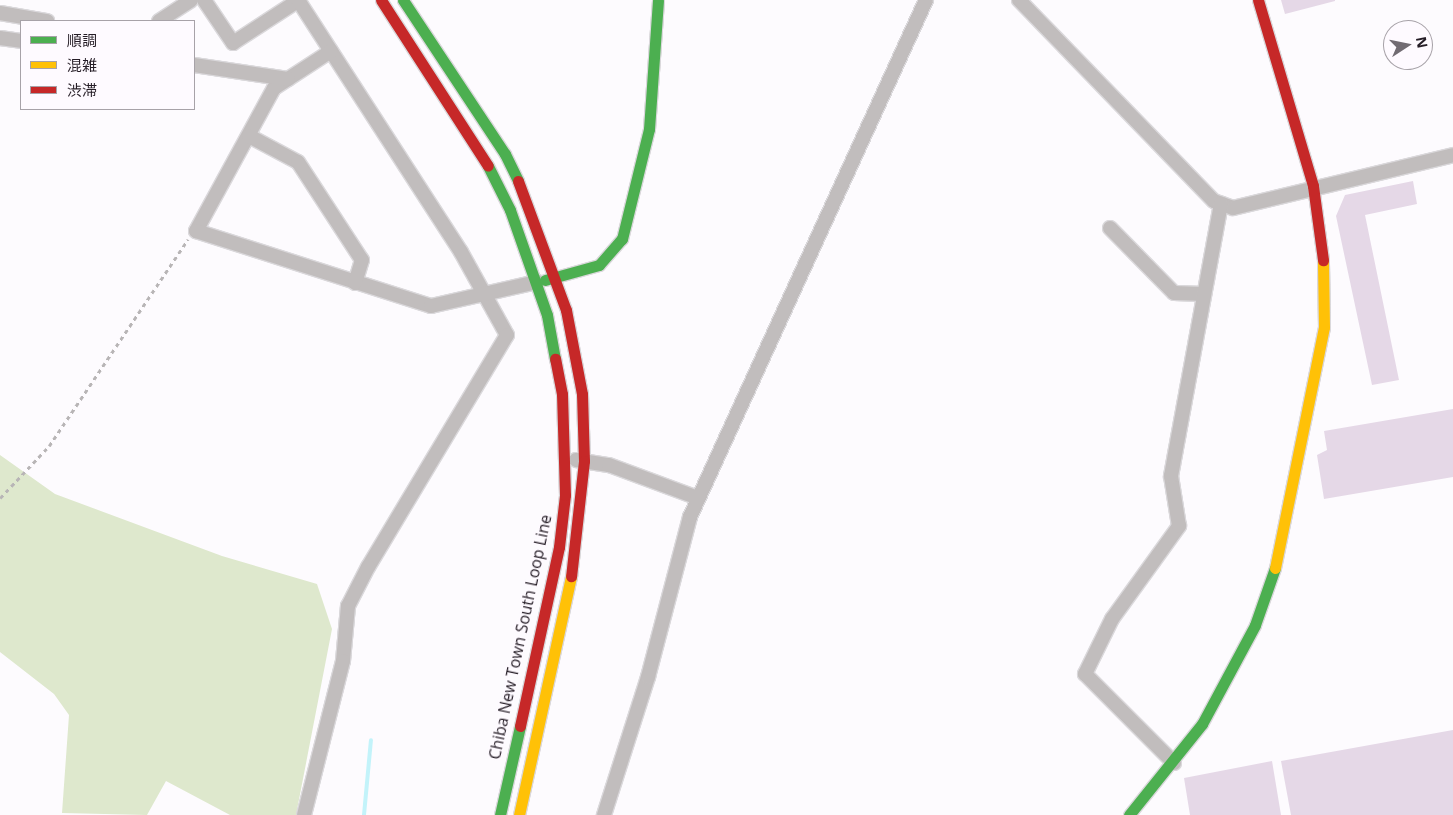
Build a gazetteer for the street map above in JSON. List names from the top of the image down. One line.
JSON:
{"streets":{"main road":["Chiba New Town South Loop Line"]},"legend":["順調","混雑","渋滞"],"north":"right"}
